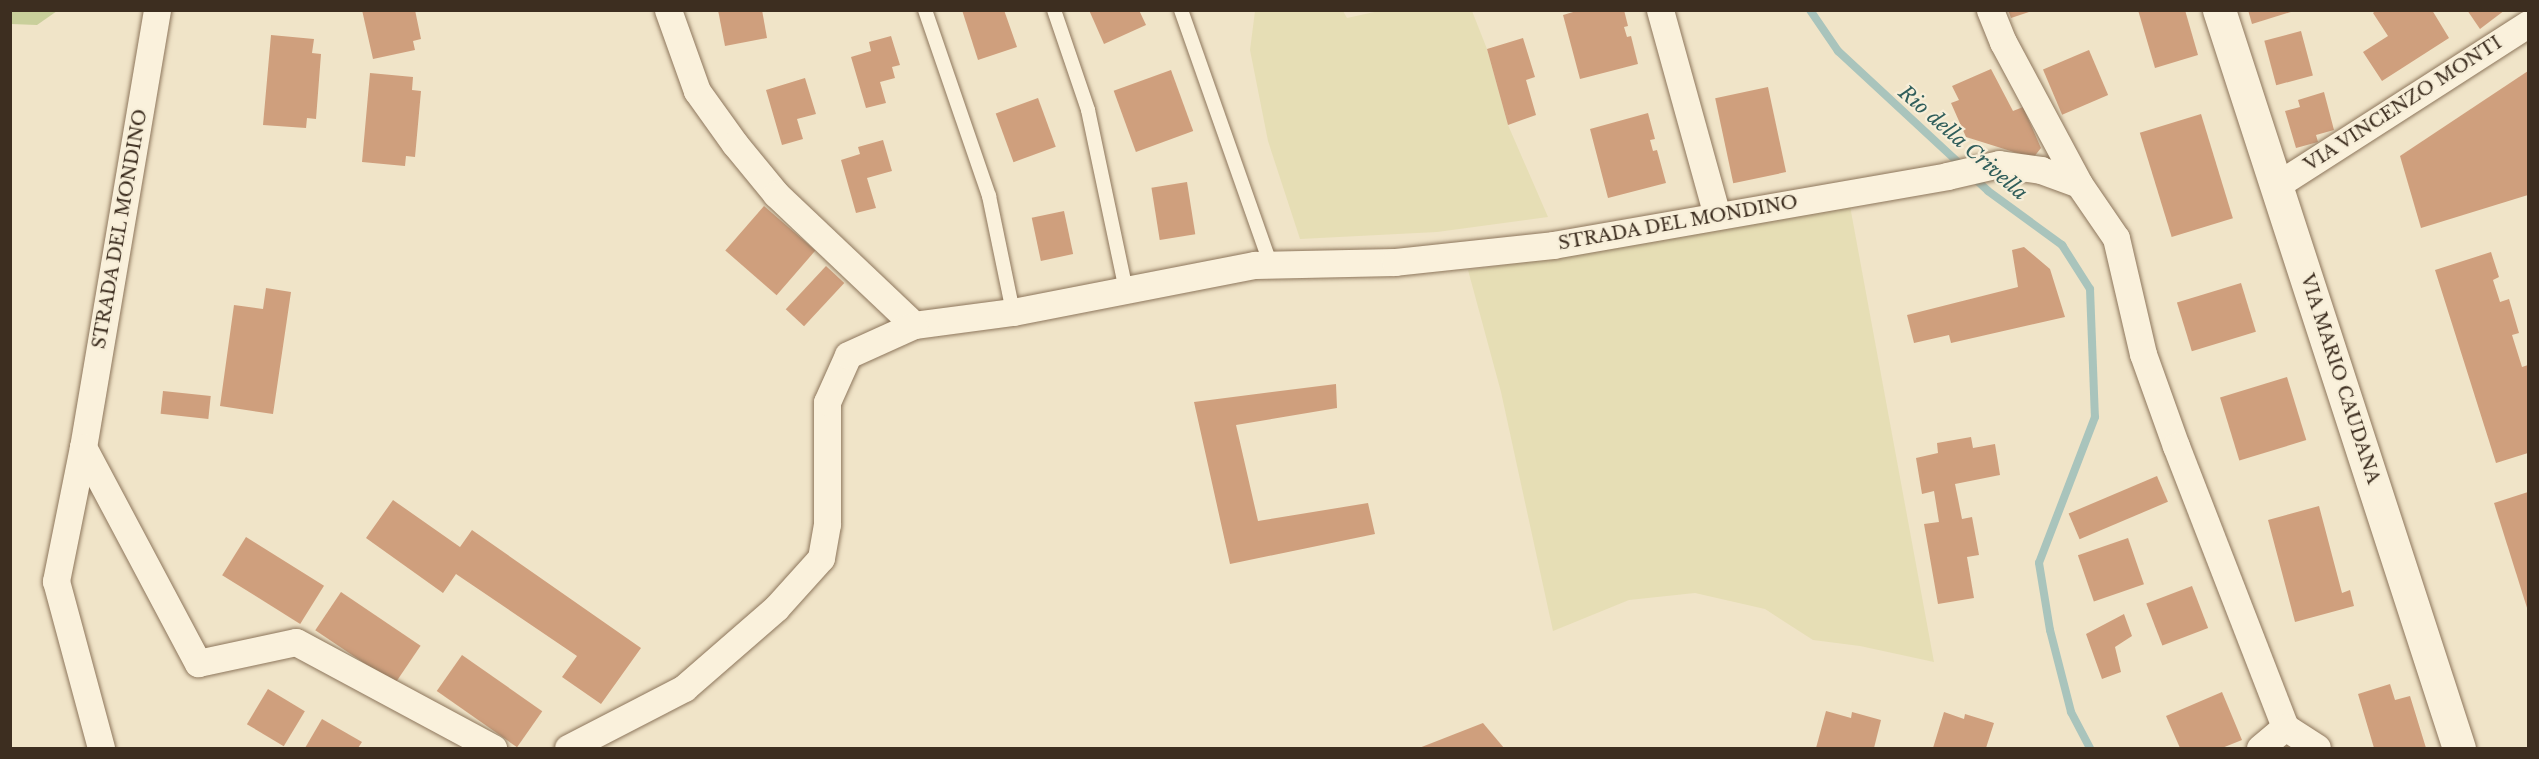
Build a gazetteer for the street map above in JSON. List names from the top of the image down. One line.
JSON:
{"streets":{"main road":["VIA MARIO CAUDANA"],"street":["VIA VINCENZO MONTI","STRADA DEL MONDINO"]},"crossings":[["VIA VINCENZO MONTI","VIA MARIO CAUDANA"]],"water":["Rio della Crivella"]}
